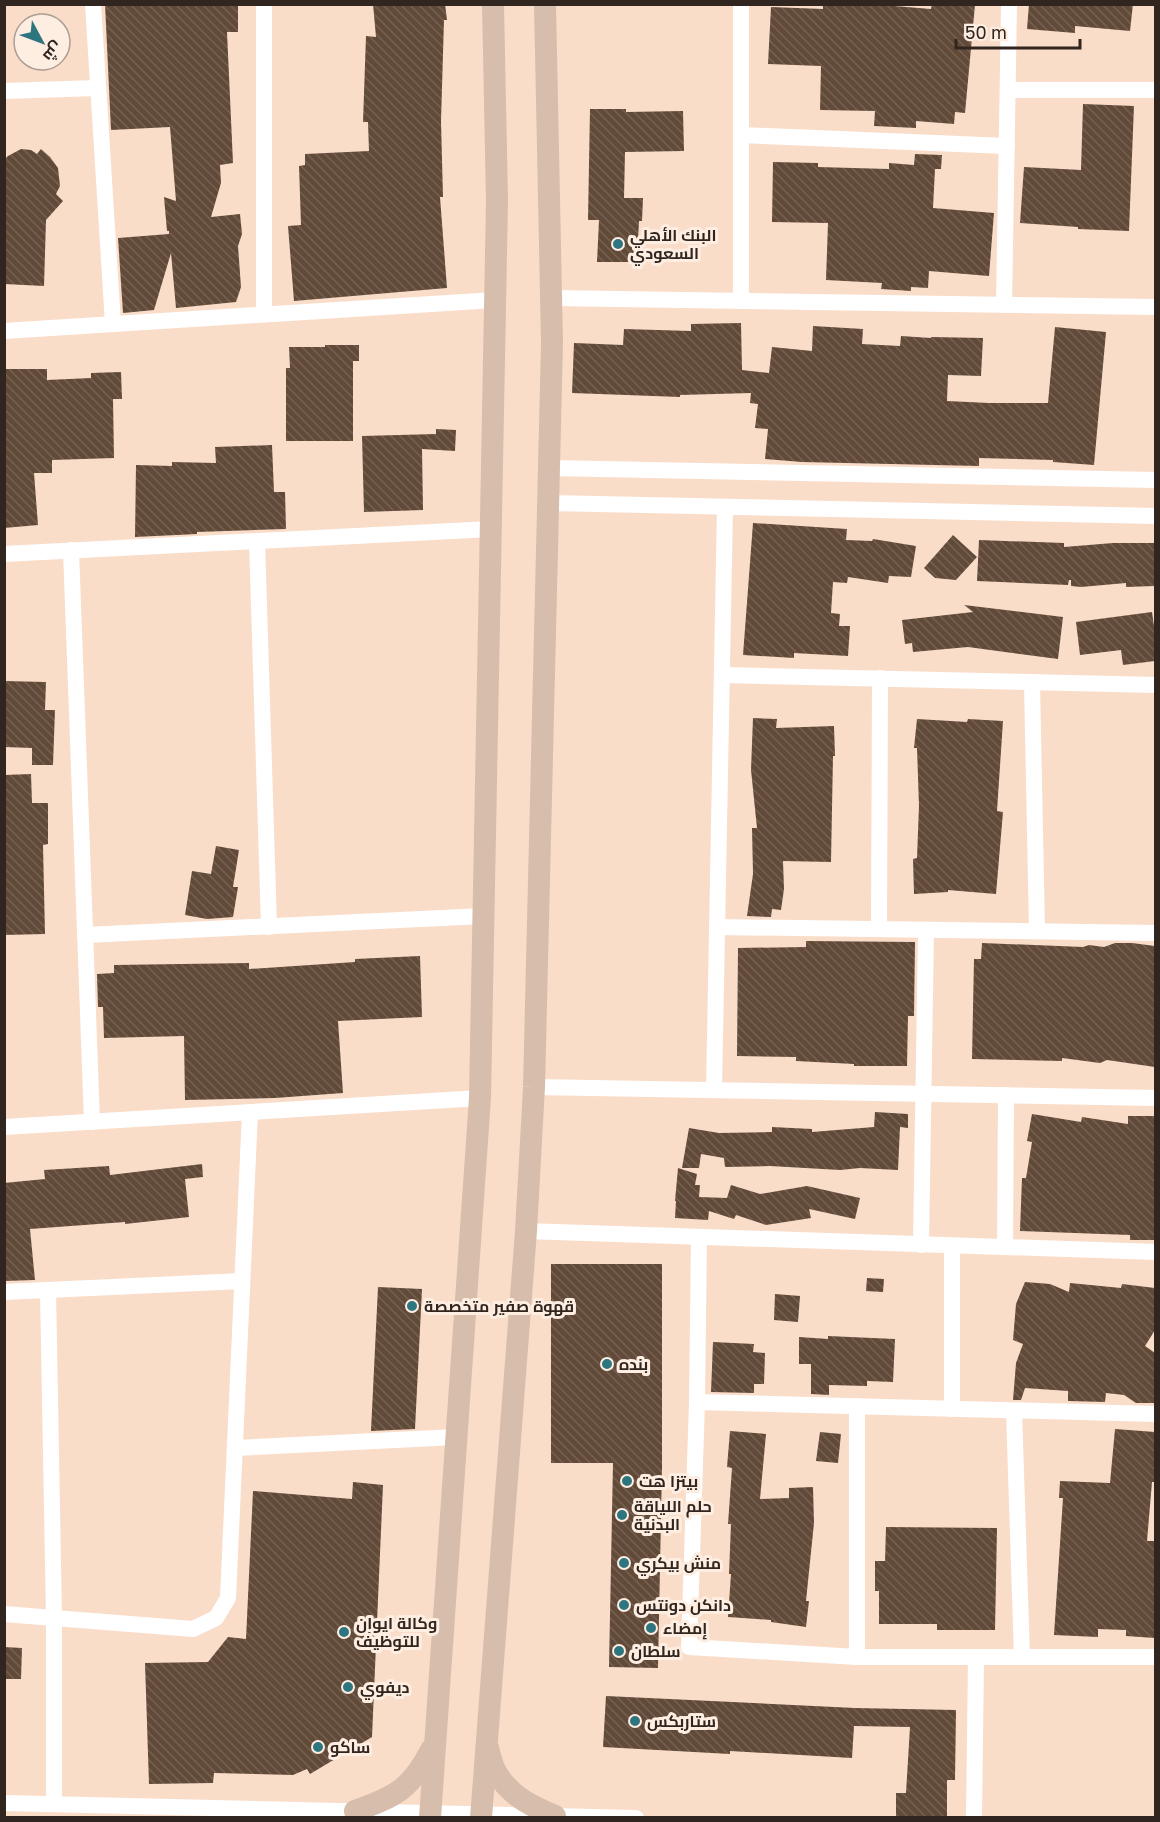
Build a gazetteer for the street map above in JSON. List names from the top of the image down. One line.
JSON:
{"places":["البنك الأهلي السعودي","قهوة صفير متخصصة","بنده","بيتزا هت","حلم اللياقة البدنية","منش بيكري","دانكن دونتس","إمضاء","وكالة ايوان للتوظيف","سلطان","ديفوي","ستاربكس","ساكو"],"scale_bar":"50 m","north":"bottom right"}
